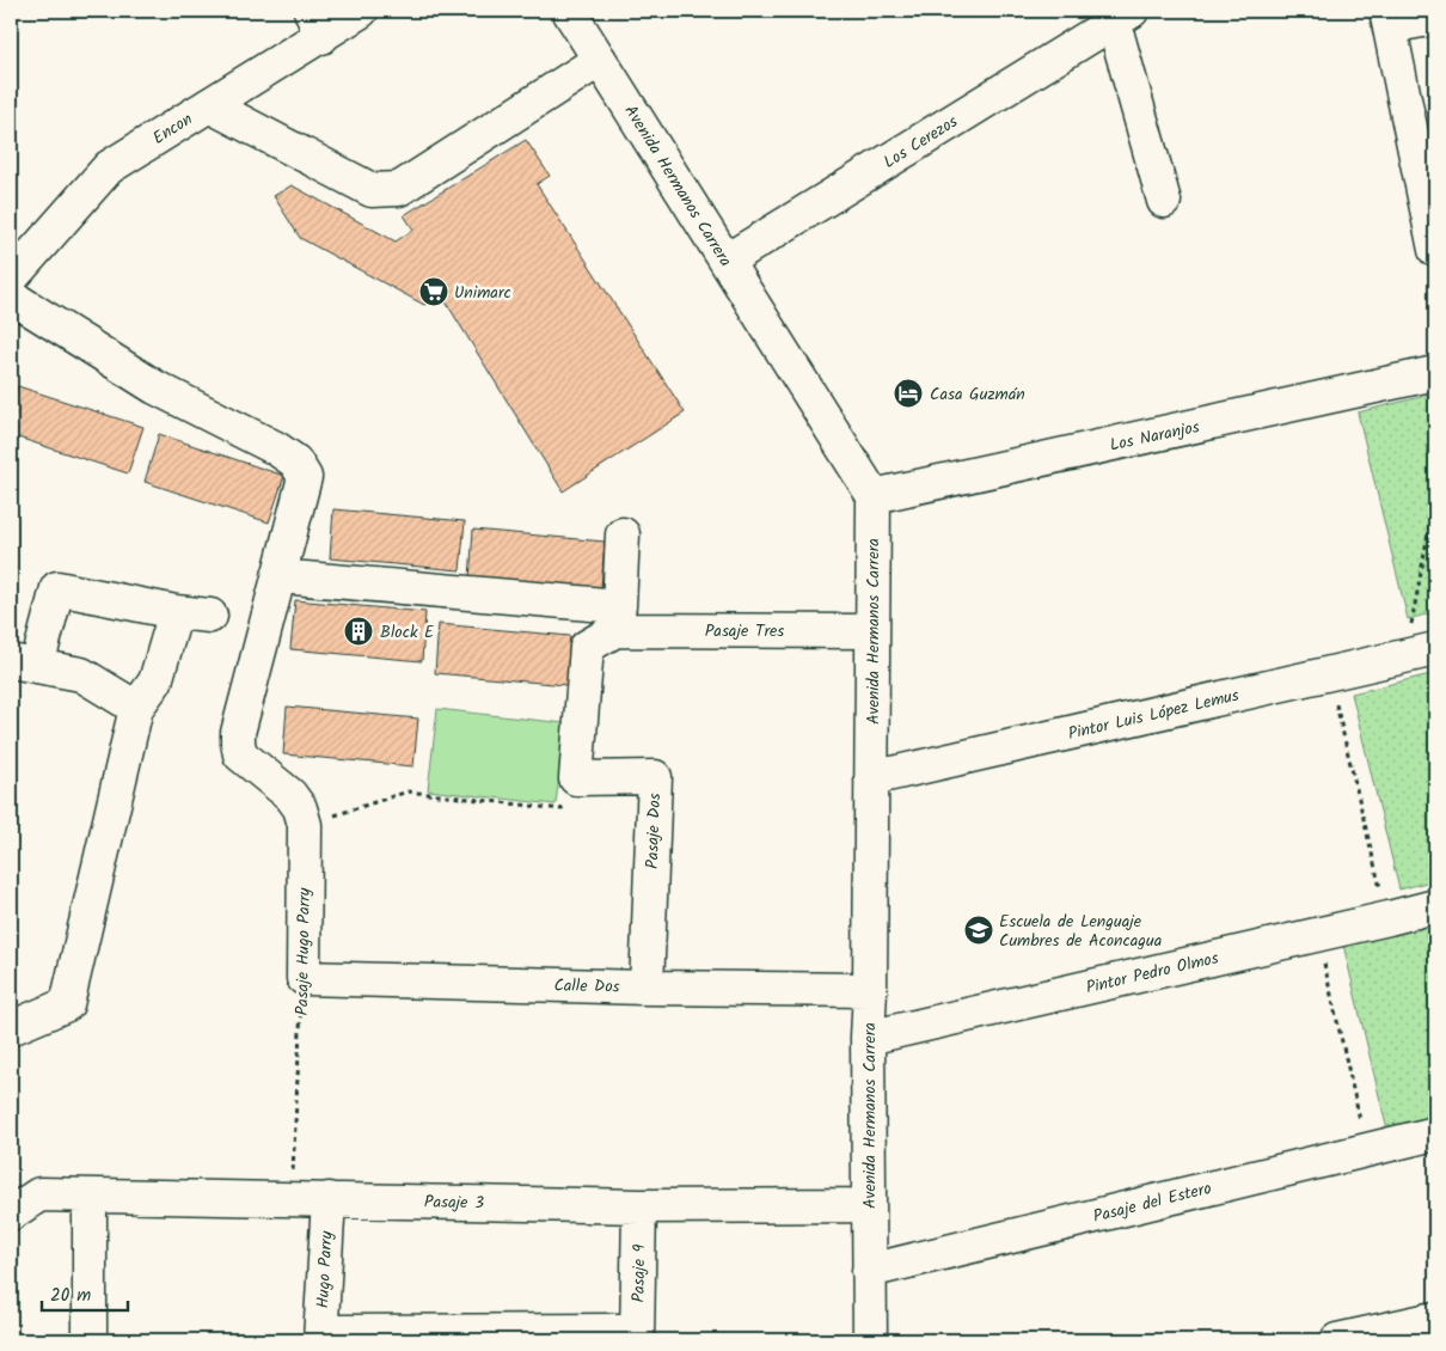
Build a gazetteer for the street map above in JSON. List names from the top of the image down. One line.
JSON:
{"streets":{"street":["Encon","Los Cerezos","Avenida Hermanos Carrera","Los Naranjos","Pasaje Tres","Pintor Luis López Lemus","Pasaje Dos","Pasaje Hugo Parry","Pintor Pedro Olmos","Calle Dos","Pasaje 3","Pasaje del Estero","Hugo Parry","Pasaje 9"]},"crossings":[["Los Cerezos","Avenida Hermanos Carrera"],["Avenida Hermanos Carrera","Los Naranjos"],["Avenida Hermanos Carrera","Pasaje Tres"],["Avenida Hermanos Carrera","Pintor Luis López Lemus"],["Avenida Hermanos Carrera","Pintor Pedro Olmos"],["Avenida Hermanos Carrera","Calle Dos"],["Avenida Hermanos Carrera","Pasaje 3"],["Avenida Hermanos Carrera","Pasaje del Estero"],["Pasaje Tres","Pasaje Hugo Parry"],["Pasaje Dos","Calle Dos"],["Pasaje Hugo Parry","Calle Dos"],["Pasaje Hugo Parry","Pasaje 3"],["Pasaje 3","Hugo Parry"],["Pasaje 3","Pasaje 9"]],"places":{"supermarket":["Unimarc"],"hotel":["Casa Guzmán"],"building":["Block E"],"school or university":["Escuela de Lenguaje Cumbres de Aconcagua"]},"scale_bar":"20 m"}
